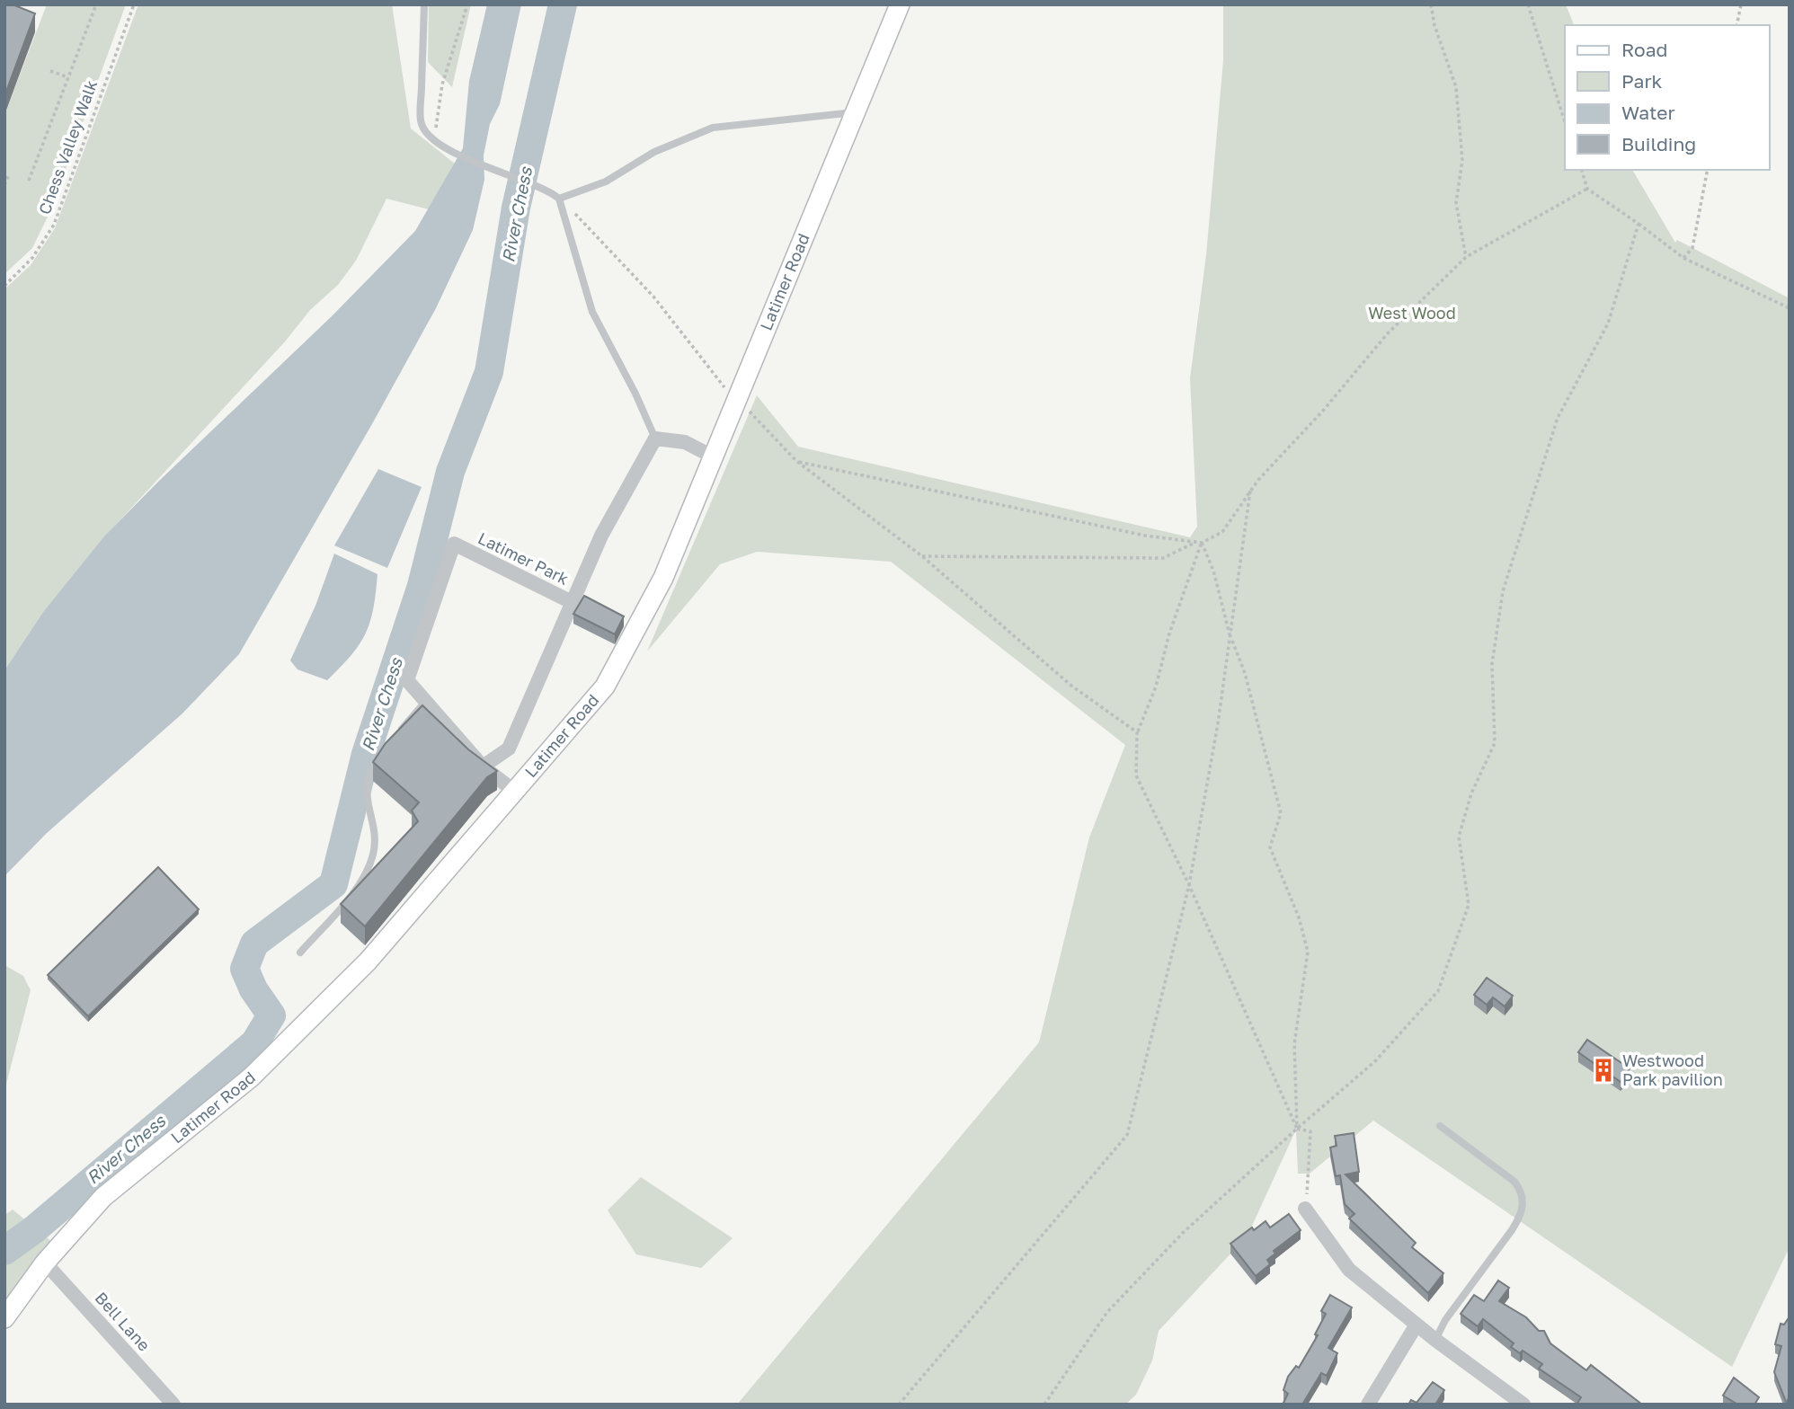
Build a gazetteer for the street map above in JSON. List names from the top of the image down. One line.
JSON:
{"streets":{"street":["Latimer Road","Latimer Park","Bell Lane"],"path":["Chess Valley Walk"]},"crossings":[["Latimer Road","Latimer Park"],["Latimer Road","Bell Lane"]],"water":["River Chess"],"parks":["West Wood"],"places":{"building":["Westwood Park pavilion"]},"legend":["Road","Park","Water","Building"]}
